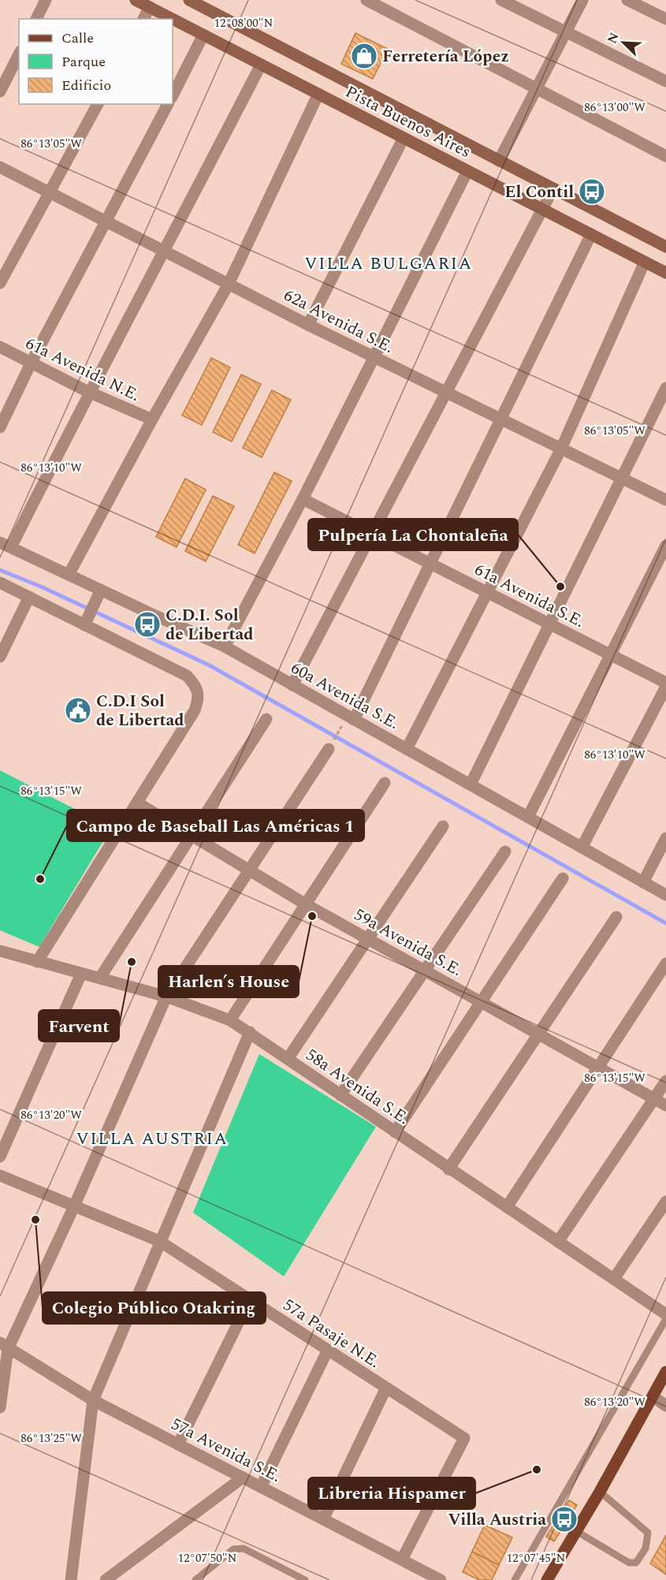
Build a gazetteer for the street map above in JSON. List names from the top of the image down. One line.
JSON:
{"streets":{"main road":["Pista Buenos Aires"],"street":["62a Avenida S.E.","61a Avenida N.E.","61a Avenida S.E.","60a Avenida S.E.","59a Avenida S.E.","58a Avenida S.E.","57a Pasaje N.E.","57a Avenida S.E."]},"crossings":[["57a Pasaje N.E.","57a Avenida S.E."]],"districts":["VILLA BULGARIA","VILLA AUSTRIA"],"places":{"shop":["Ferretería López"],"bus stop":["El Contil","C.D.I. Sol de Libertad","Villa Austria"],"other":["Pulpería La Chontaleña","Campo de Baseball Las Américas 1","Harlen’s House","Farvent","Colegio Público Otakring","Libreria Hispamer"],"public building":["C.D.I Sol de Libertad"]},"legend":["Calle","Parque","Edificio"],"north":"top left","coordinates":["12°08'00\"N","86°13'00\"W","86°13'05\"W","86°13'10\"W","86°13'15\"W","86°13'20\"W","86°13'25\"W","12°07'50\"N","12°07'45\"N"]}
